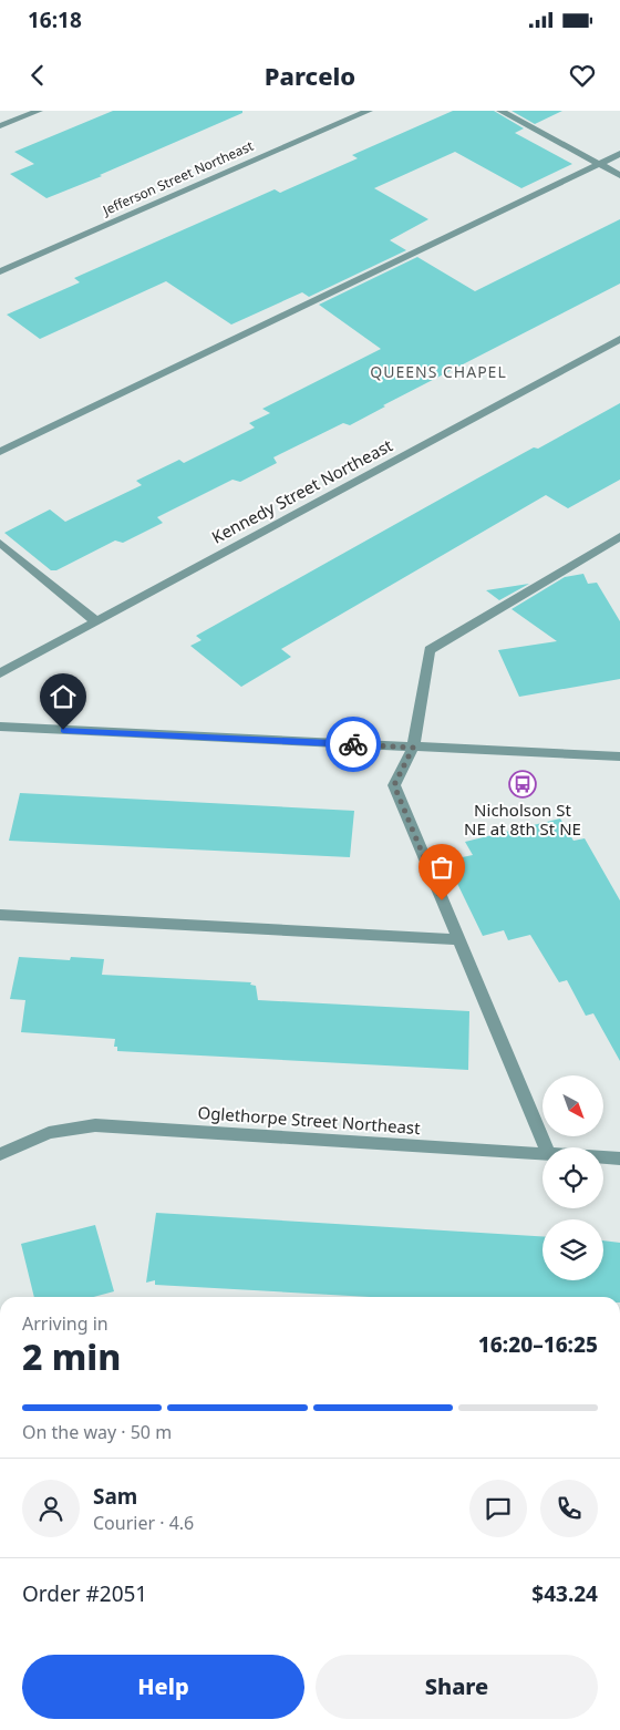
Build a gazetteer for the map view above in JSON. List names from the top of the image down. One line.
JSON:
{"streets":{"street":["Jefferson Street Northeast","Kennedy Street Northeast","Oglethorpe Street Northeast"]},"districts":["QUEENS CHAPEL"],"places":{"bus stop":["Nicholson St NE at 8th St NE"]},"north":"bottom right","page":{"status":"16:18","header":"Parcelo","heading":["2 min","Arriving in","16:20–16:25"],"panel":["Sam","Courier · 4.6","Order #2051","$43.24"],"bar":"On the way · 50 m","buttons":["Help","Share"]}}
